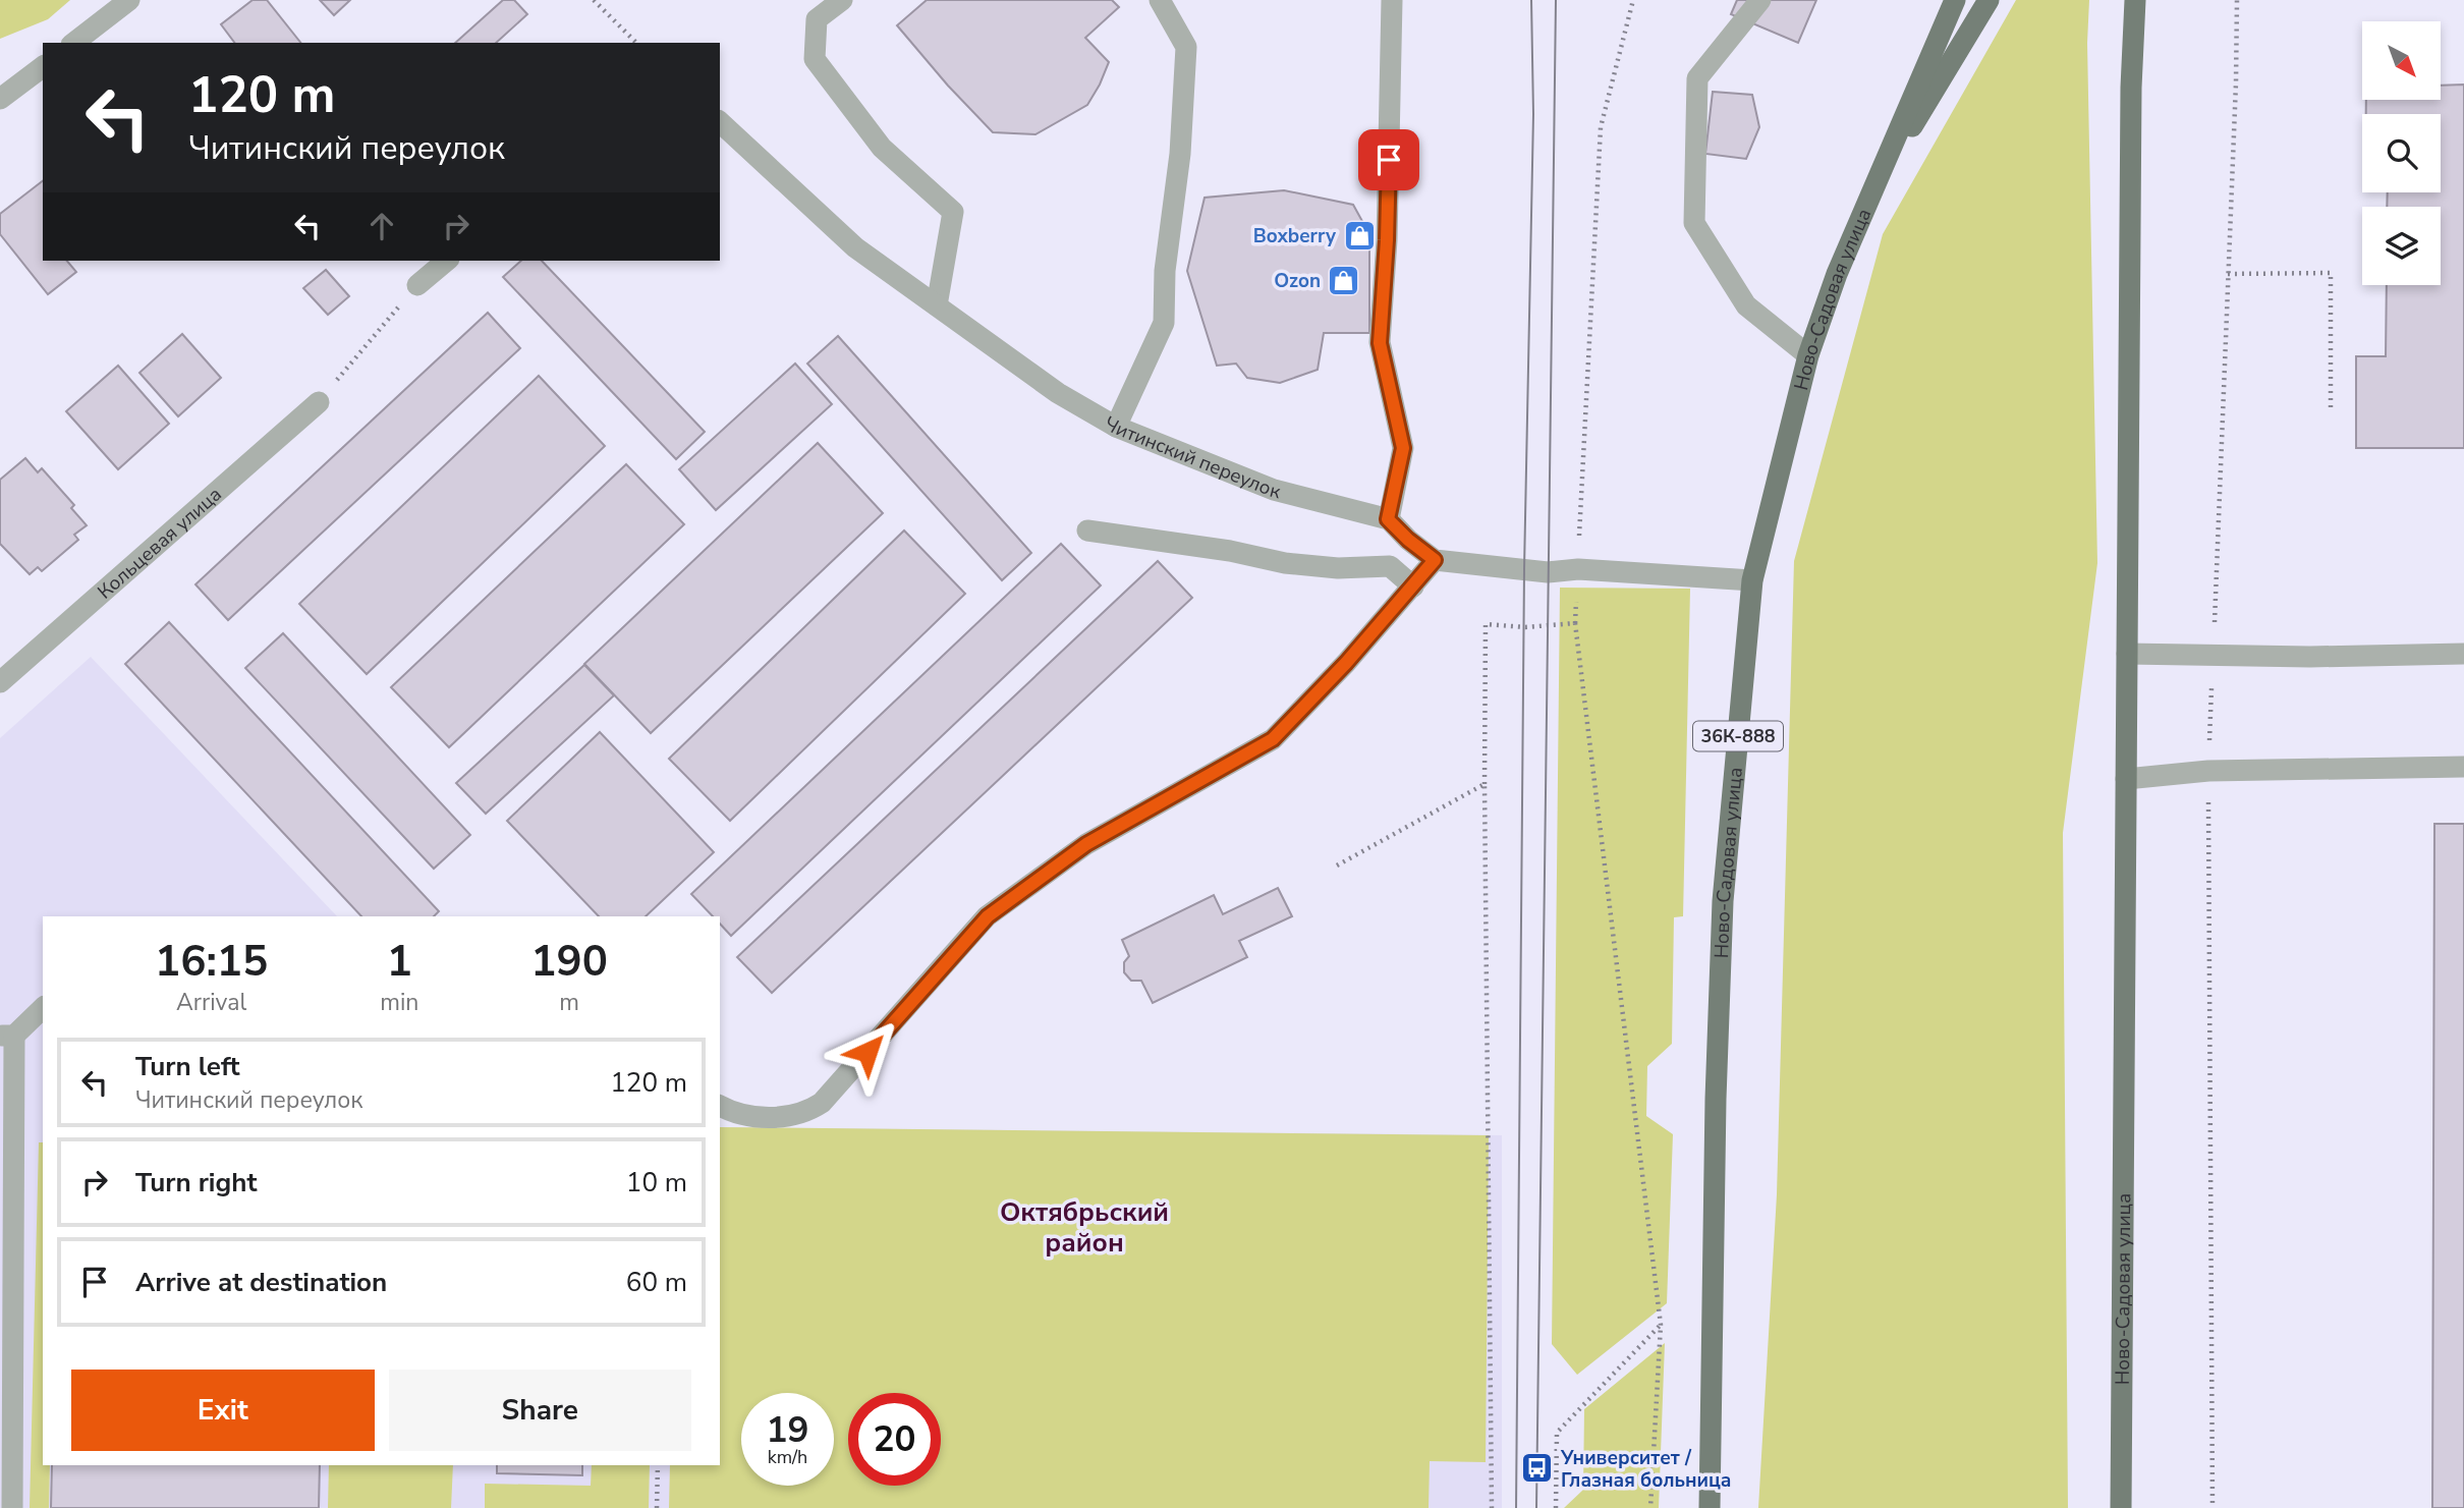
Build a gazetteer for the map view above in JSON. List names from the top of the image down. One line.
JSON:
{"streets":{"main road":["Ново-Садовая улица","36К-888"],"street":["Читинский переулок","Кольцевая улица"]},"districts":["Октябрьский район"],"places":{"shop":["Boxberry","Ozon"],"bus stop":["Университет / Глазная больница"]},"north":"bottom right","page":{"turn":["120 m","Читинский переулок"],"eta":["16:15","Arrival","1","min","190","m"],"list":[{"name":"Turn left","note":"Читинский переулок","value":"120 m"},{"name":"Turn right","value":"10 m"},{"name":"Arrive at destination","value":"60 m"}],"buttons":["Exit","Share"],"speed":"19 km/h","limit":"20"}}
